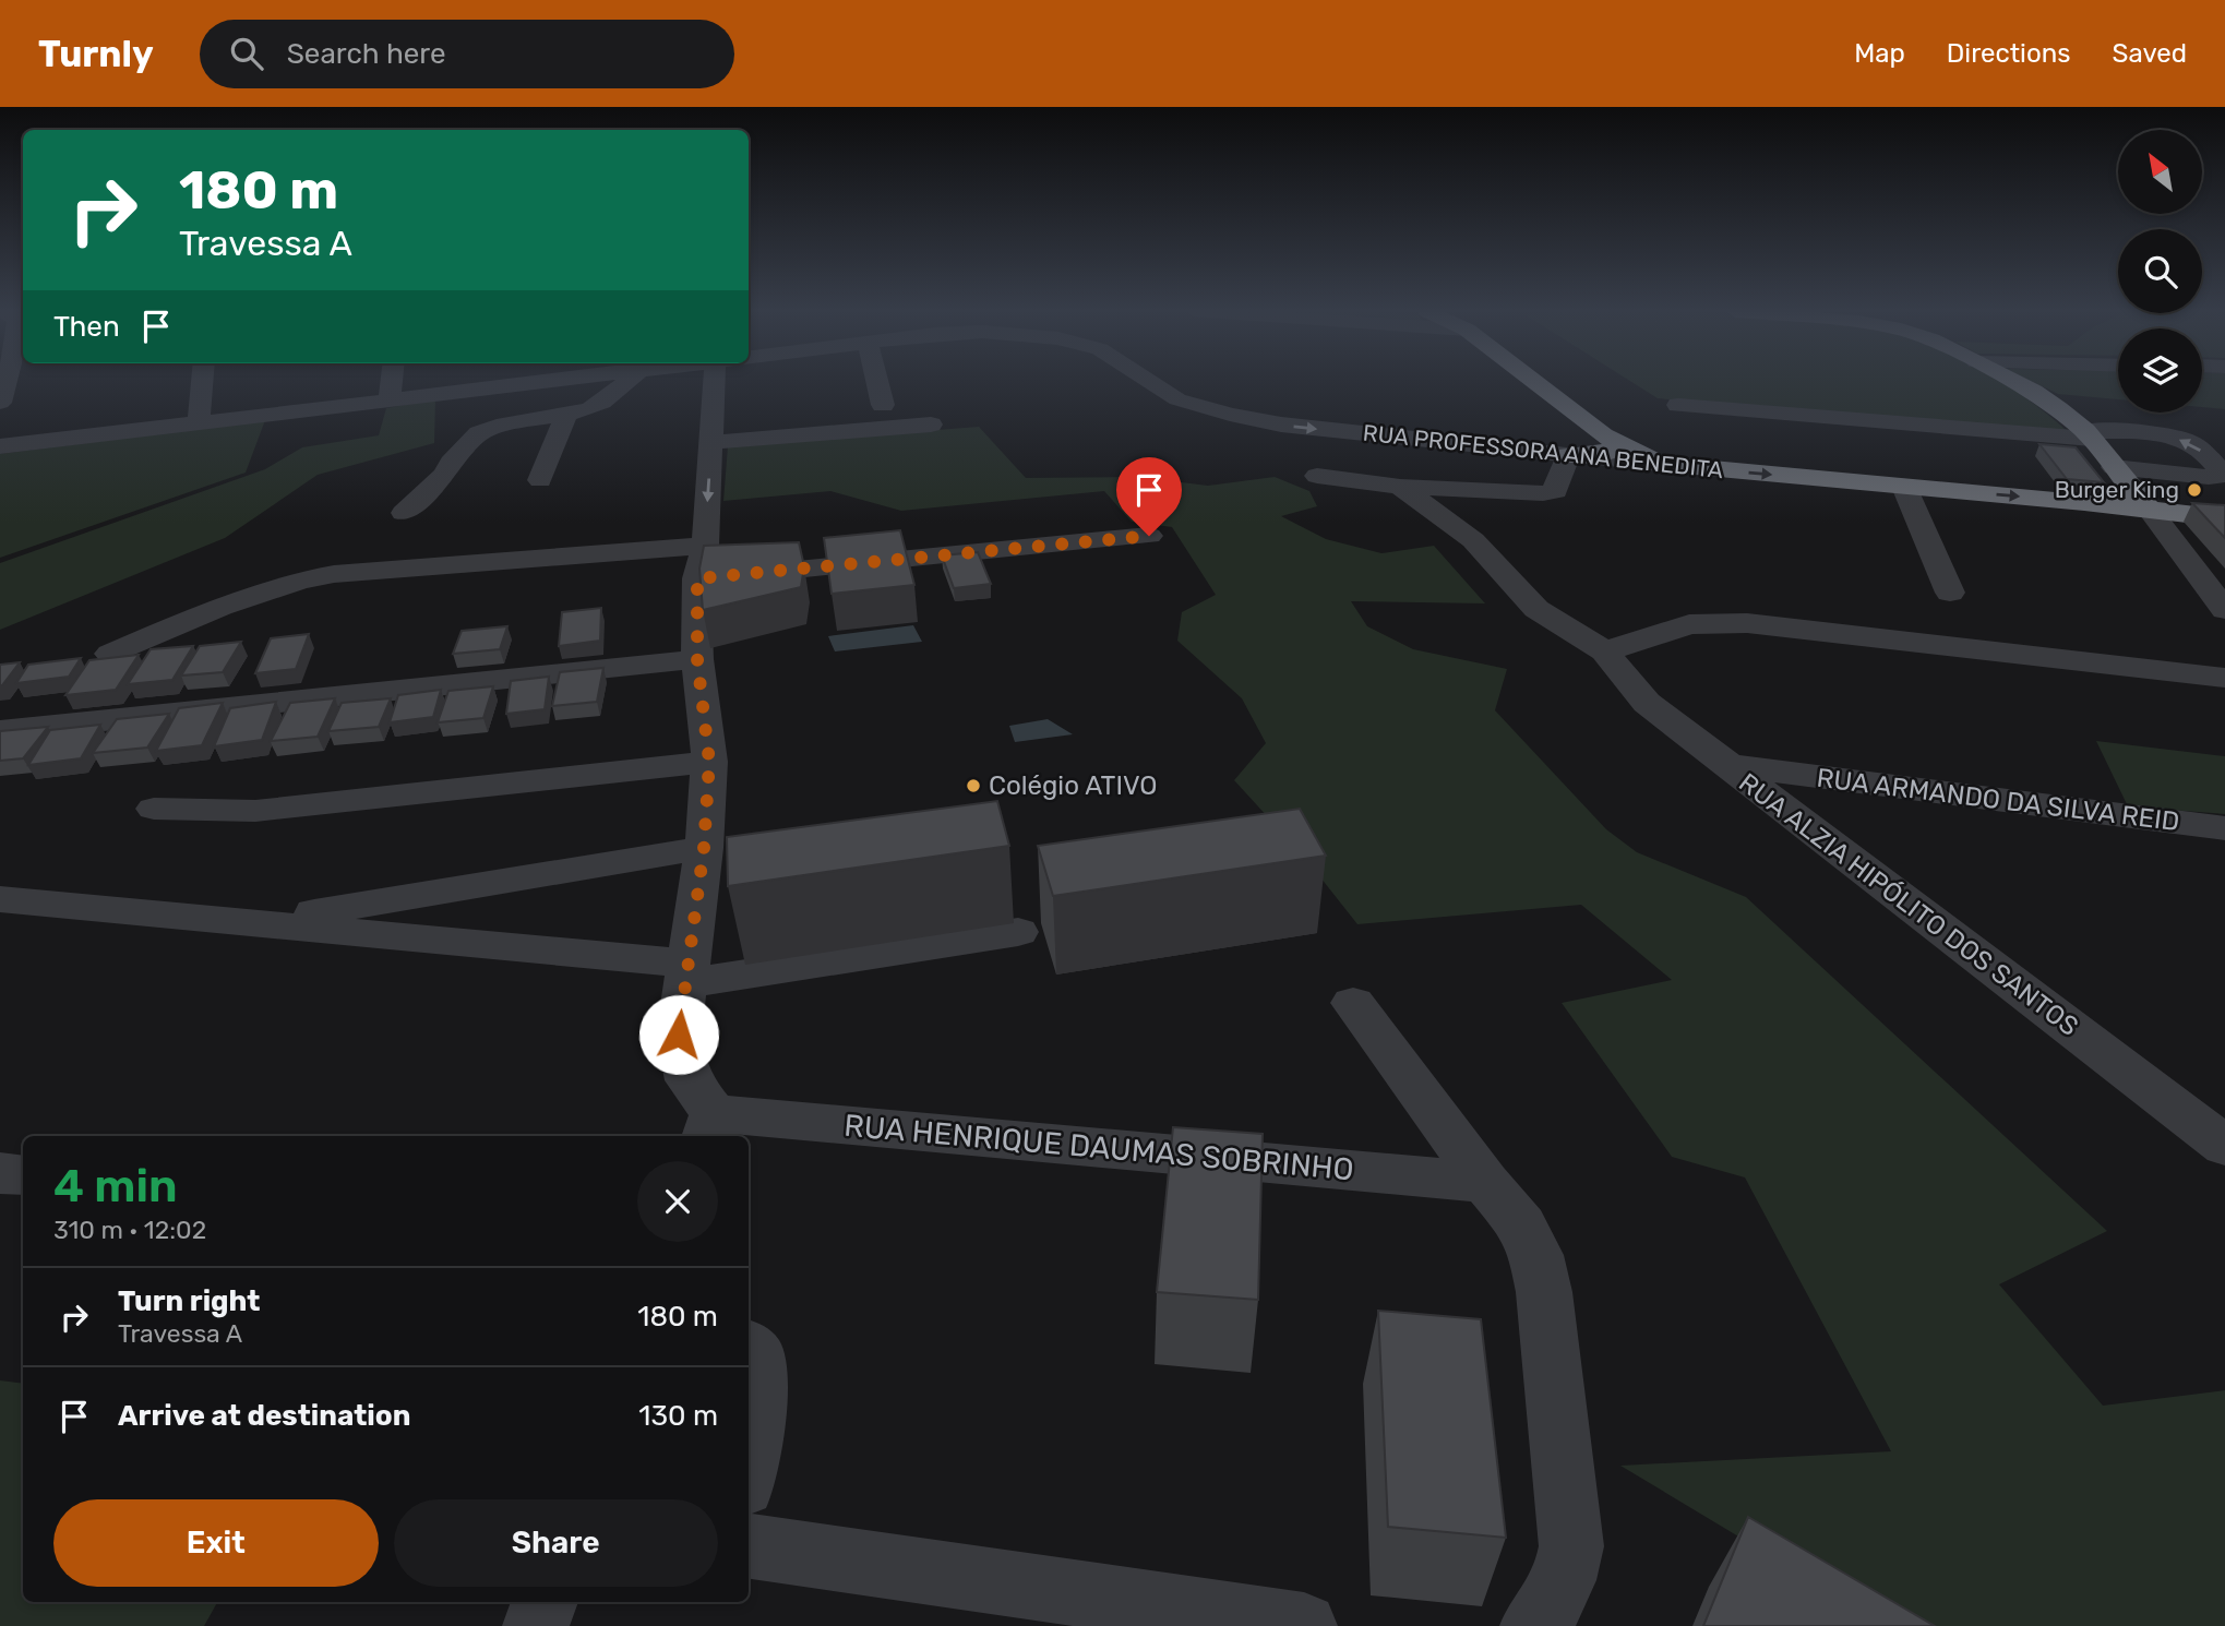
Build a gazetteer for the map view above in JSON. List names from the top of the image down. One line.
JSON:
{"streets":{"highway":["RUA PROFESSORA ANA BENEDITA"],"street":["RUA ARMANDO DA SILVA REID","RUA ALZIA HIPÓLITO DOS SANTOS","RUA HENRIQUE DAUMAS SOBRINHO"]},"crossings":[["RUA ARMANDO DA SILVA REID","RUA ALZIA HIPÓLITO DOS SANTOS"]],"places":["Burger King","Colégio ATIVO"],"north":"top left","page":{"header":"Turnly","search":"Search here","nav":["Map","Directions","Saved"],"turn":["180 m","Travessa A"],"then":"Then","heading":["4 min","310 m · 12:02"],"list":[{"name":"Turn right","note":"Travessa A","value":"180 m"},{"name":"Arrive at destination","value":"130 m"}],"buttons":["Exit","Share"]}}
